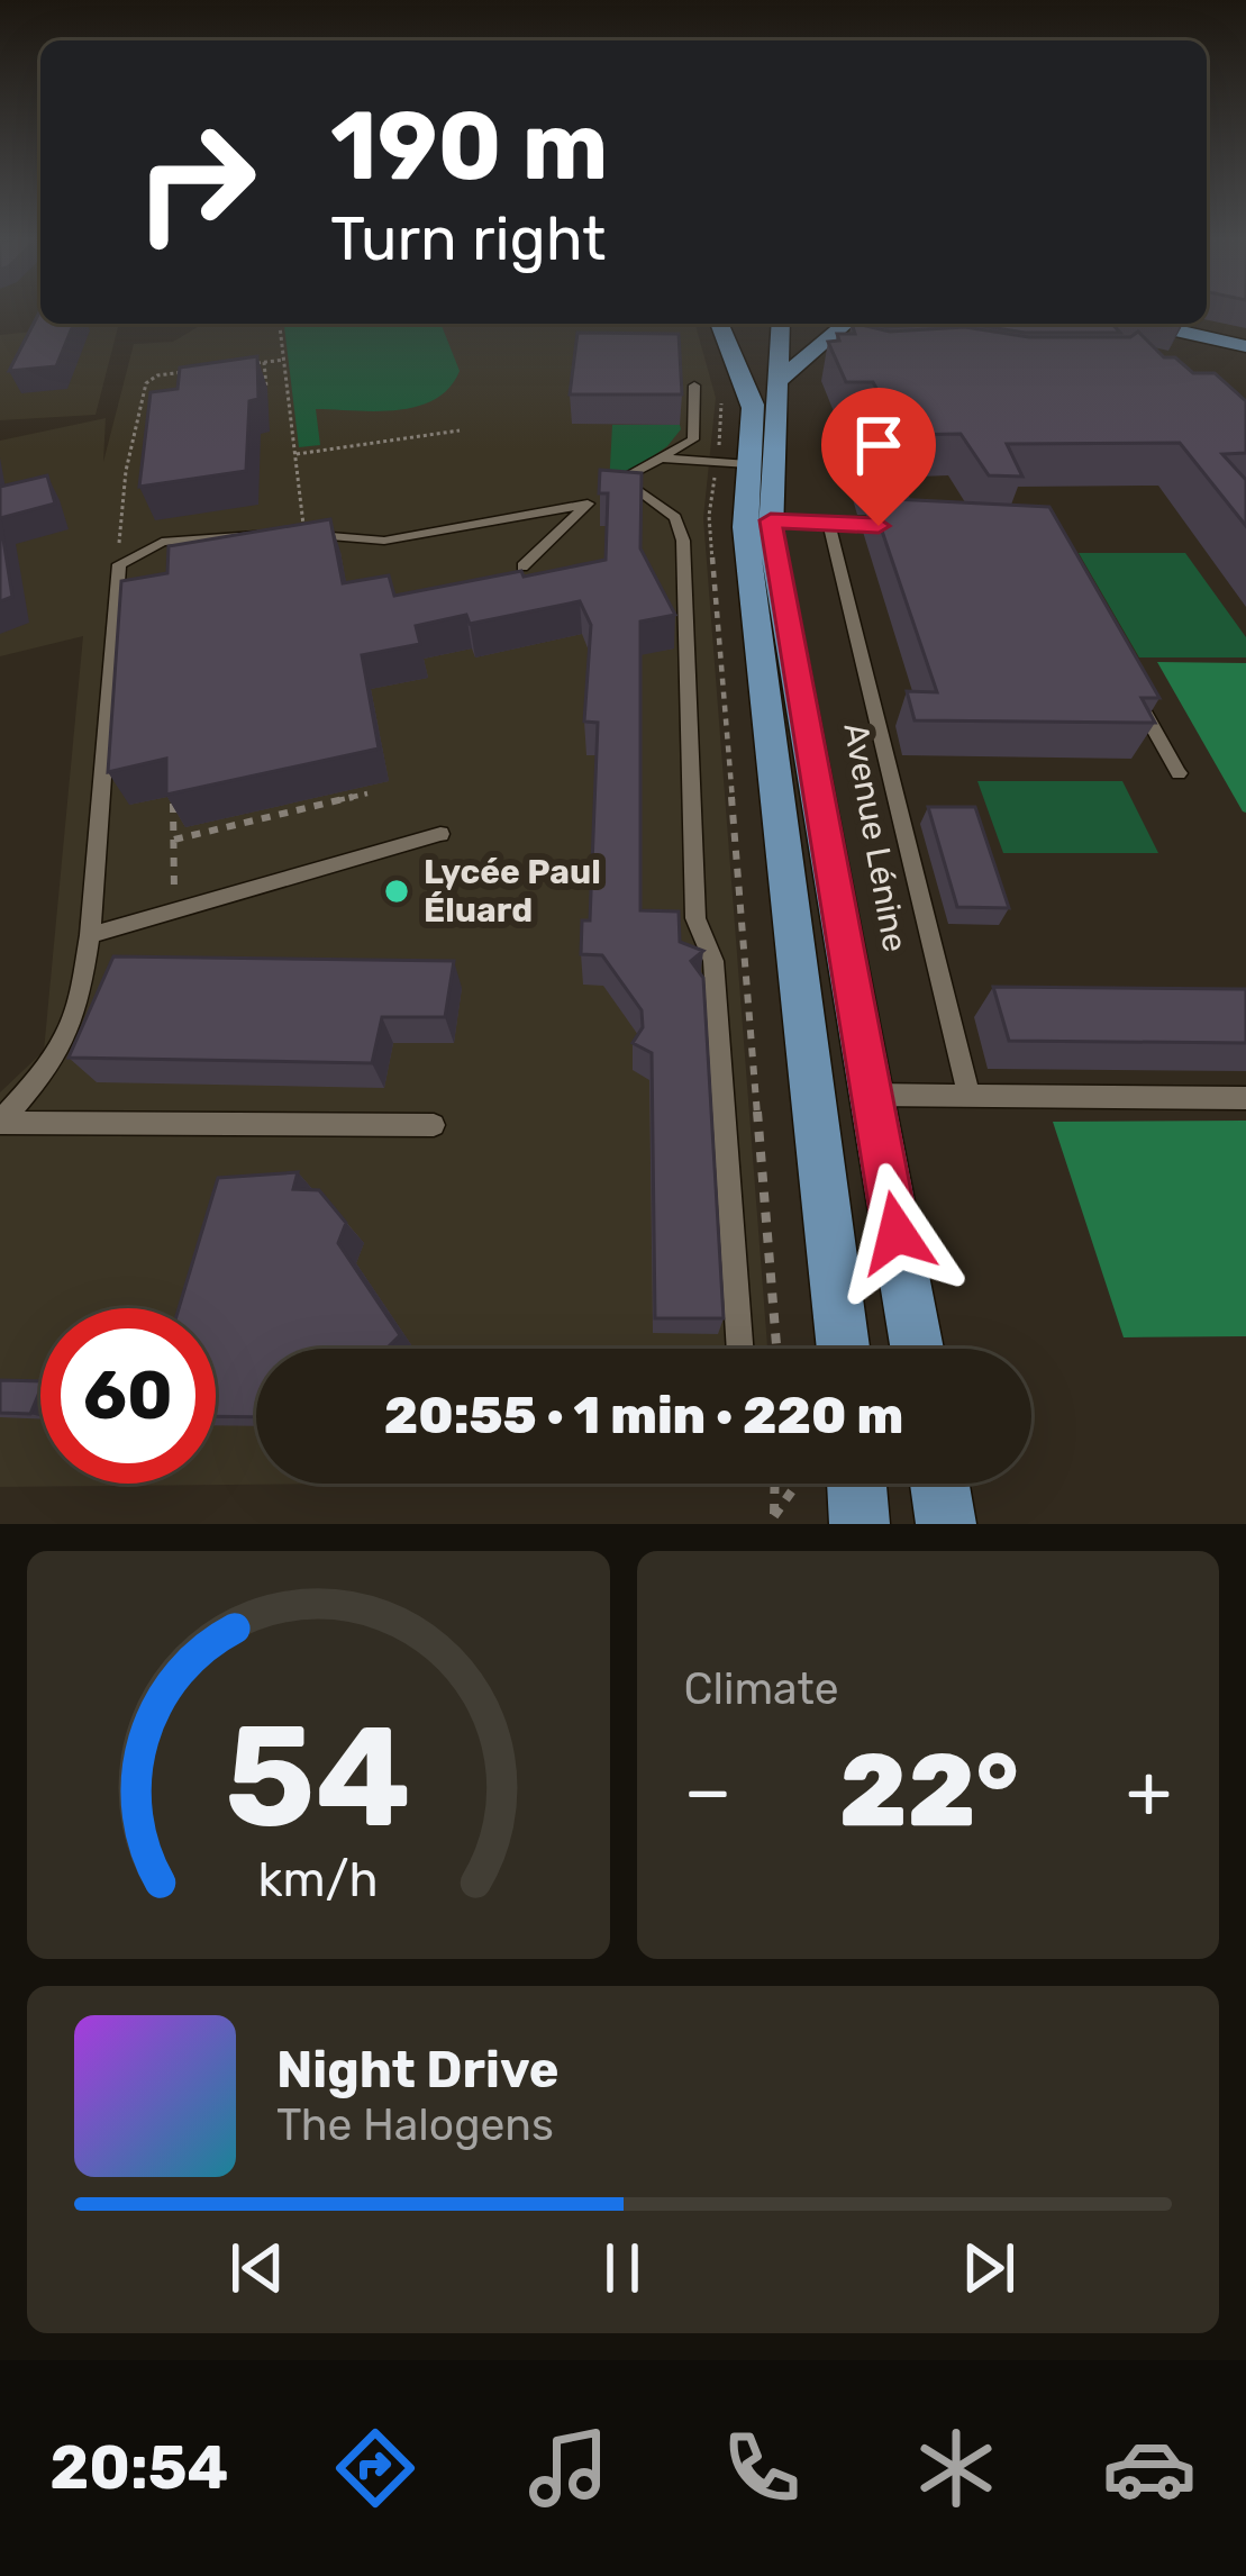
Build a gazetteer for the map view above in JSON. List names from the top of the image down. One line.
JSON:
{"streets":{"main road":["Avenue Lénine"]},"places":["Lycée Paul Éluard"],"page":{"turn":["190 m","Turn right"],"limit":"60","trip":"20:55 · 1 min · 220 m","tile":"Climate","heat":["−","22°","+"],"song":["Night Drive","The Halogens"],"tabs":"20:54","gauge":["54","km/h"]}}
